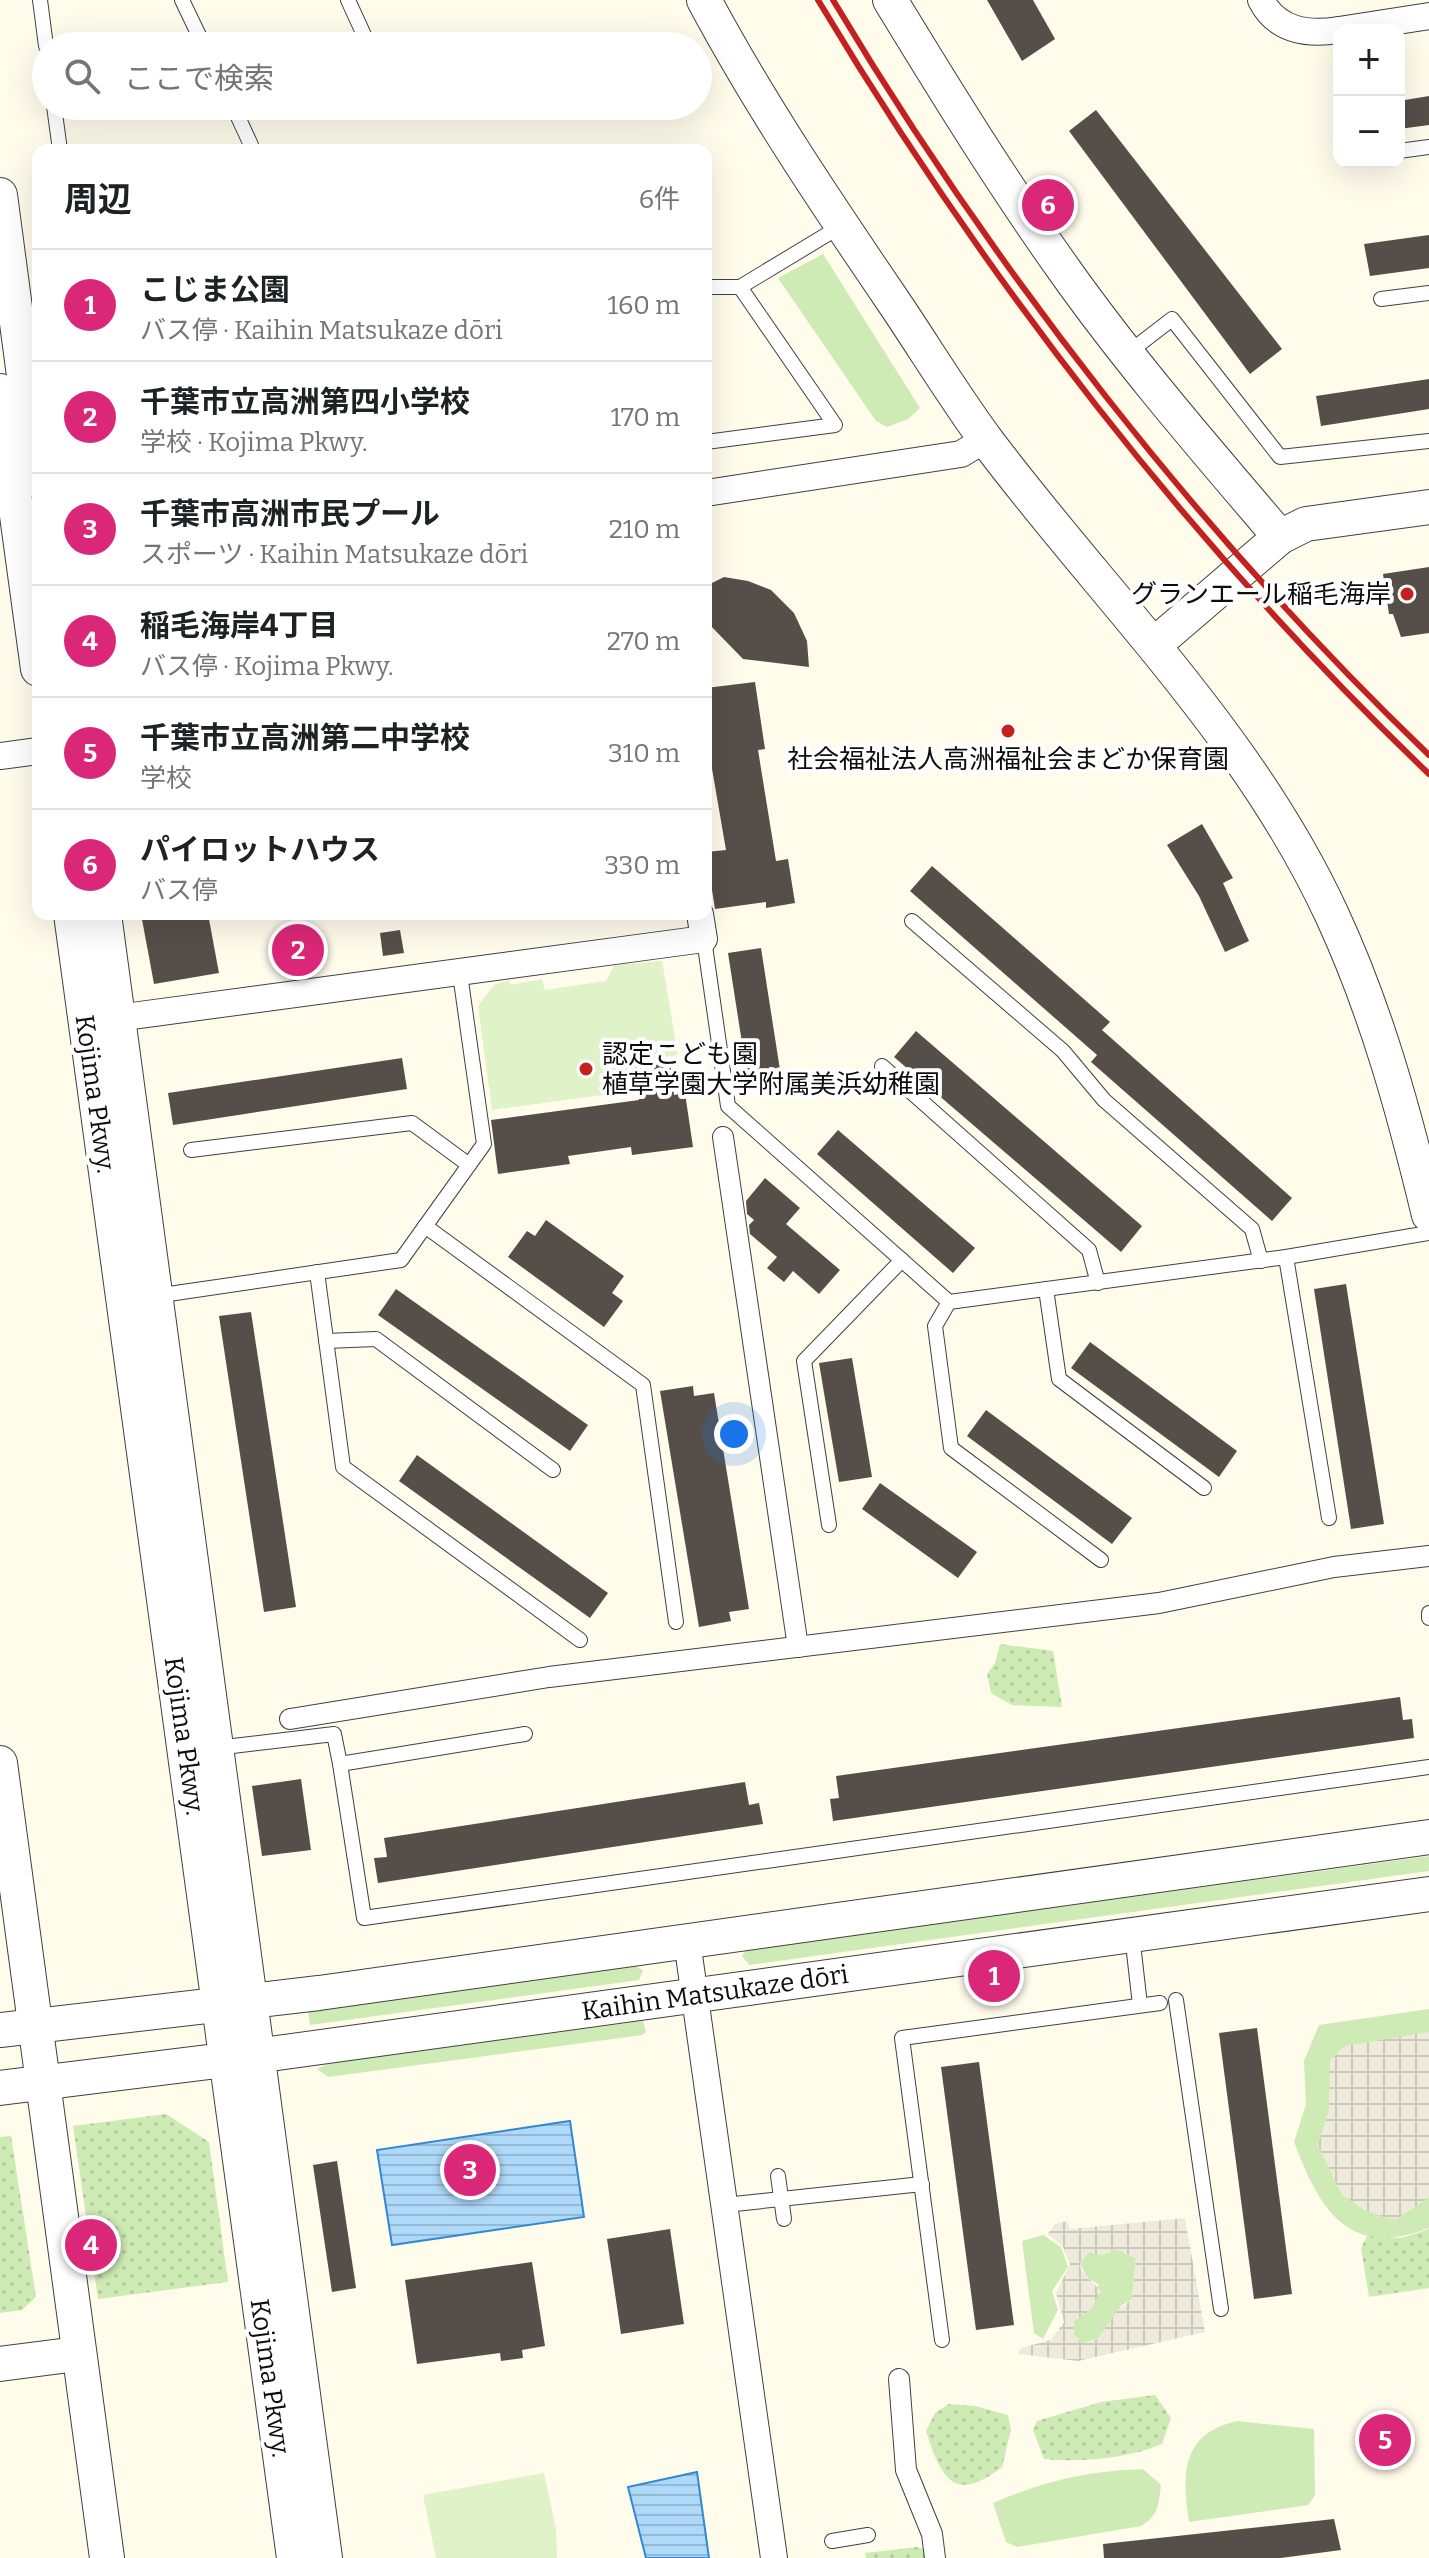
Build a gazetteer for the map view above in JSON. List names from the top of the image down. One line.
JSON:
{"streets":{"street":["Kojima Pkwy.","Kaihin Matsukaze dōri"]},"crossings":[["Kojima Pkwy.","Kaihin Matsukaze dōri"]],"places":["グランエール稲毛海岸","社会福祉法人高洲福祉会まどか保育園","認定こども園 植草学園大学附属美浜幼稚園"],"page":{"map_buttons":["+","−"],"search":"ここで検索","heading":["周辺","6件"],"pins":["6","2","1","3","4","5"],"list":[{"mark":"1","name":"こじま公園","note":"バス停 · Kaihin Matsukaze dōri","value":"160 m"},{"mark":"2","name":"千葉市立高洲第四小学校","note":"学校 · Kojima Pkwy.","value":"170 m"},{"mark":"3","name":"千葉市高洲市民プール","note":"スポーツ · Kaihin Matsukaze dōri","value":"210 m"},{"mark":"4","name":"稲毛海岸4丁目","note":"バス停 · Kojima Pkwy.","value":"270 m"},{"mark":"5","name":"千葉市立高洲第二中学校","note":"学校","value":"310 m"},{"mark":"6","name":"パイロットハウス","note":"バス停","value":"330 m"}]}}
